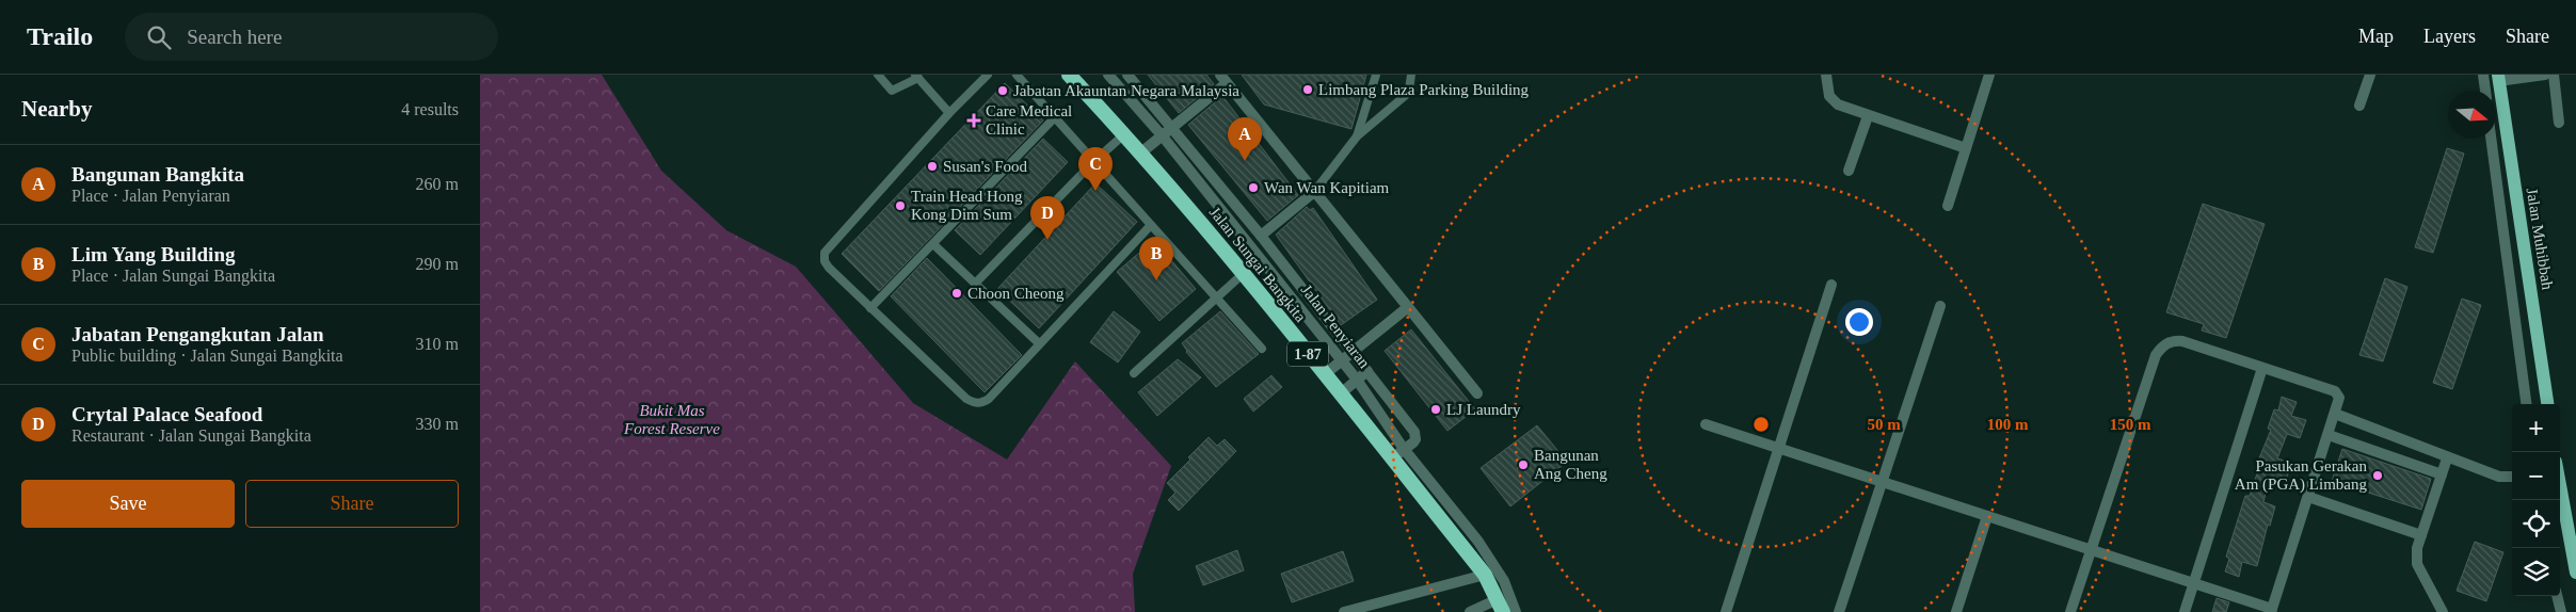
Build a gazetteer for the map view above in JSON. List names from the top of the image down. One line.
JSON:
{"streets":{"highway":["Jalan Sungai Bangkita","1-87"],"main road":["Jalan Muhibbah"],"street":["Jalan Penyiaran"]},"crossings":[["Jalan Sungai Bangkita","1-87"]],"parks":["Bukit Mas Forest Reserve"],"places":{"other":["Limbang Plaza Parking Building","Jabatan Akauntan Negara Malaysia","Susan's Food","Wan Wan Kapitiam","Train Head Hong Kong Dim Sum","Choon Cheong","LJ Laundry","Bangunan Ang Cheng","Pasukan Gerakan Am (PGA) Limbang"],"health":["Care Medical Clinic"]},"north":"right","page":{"header":"Trailo","search":"Search here","nav":["Map","Layers","Share"],"heading":["Nearby","4 results"],"pins":["A","C","D","B"],"list":[{"mark":"A","name":"Bangunan Bangkita","note":"Place · Jalan Penyiaran","value":"260 m"},{"mark":"B","name":"Lim Yang Building","note":"Place · Jalan Sungai Bangkita","value":"290 m"},{"mark":"C","name":"Jabatan Pengangkutan Jalan","note":"Public building · Jalan Sungai Bangkita","value":"310 m"},{"mark":"D","name":"Crytal Palace Seafood","note":"Restaurant · Jalan Sungai Bangkita","value":"330 m"}],"map_buttons":["+","−"],"buttons":["Save","Share"]},"rings":["50 m","100 m","150 m"]}
